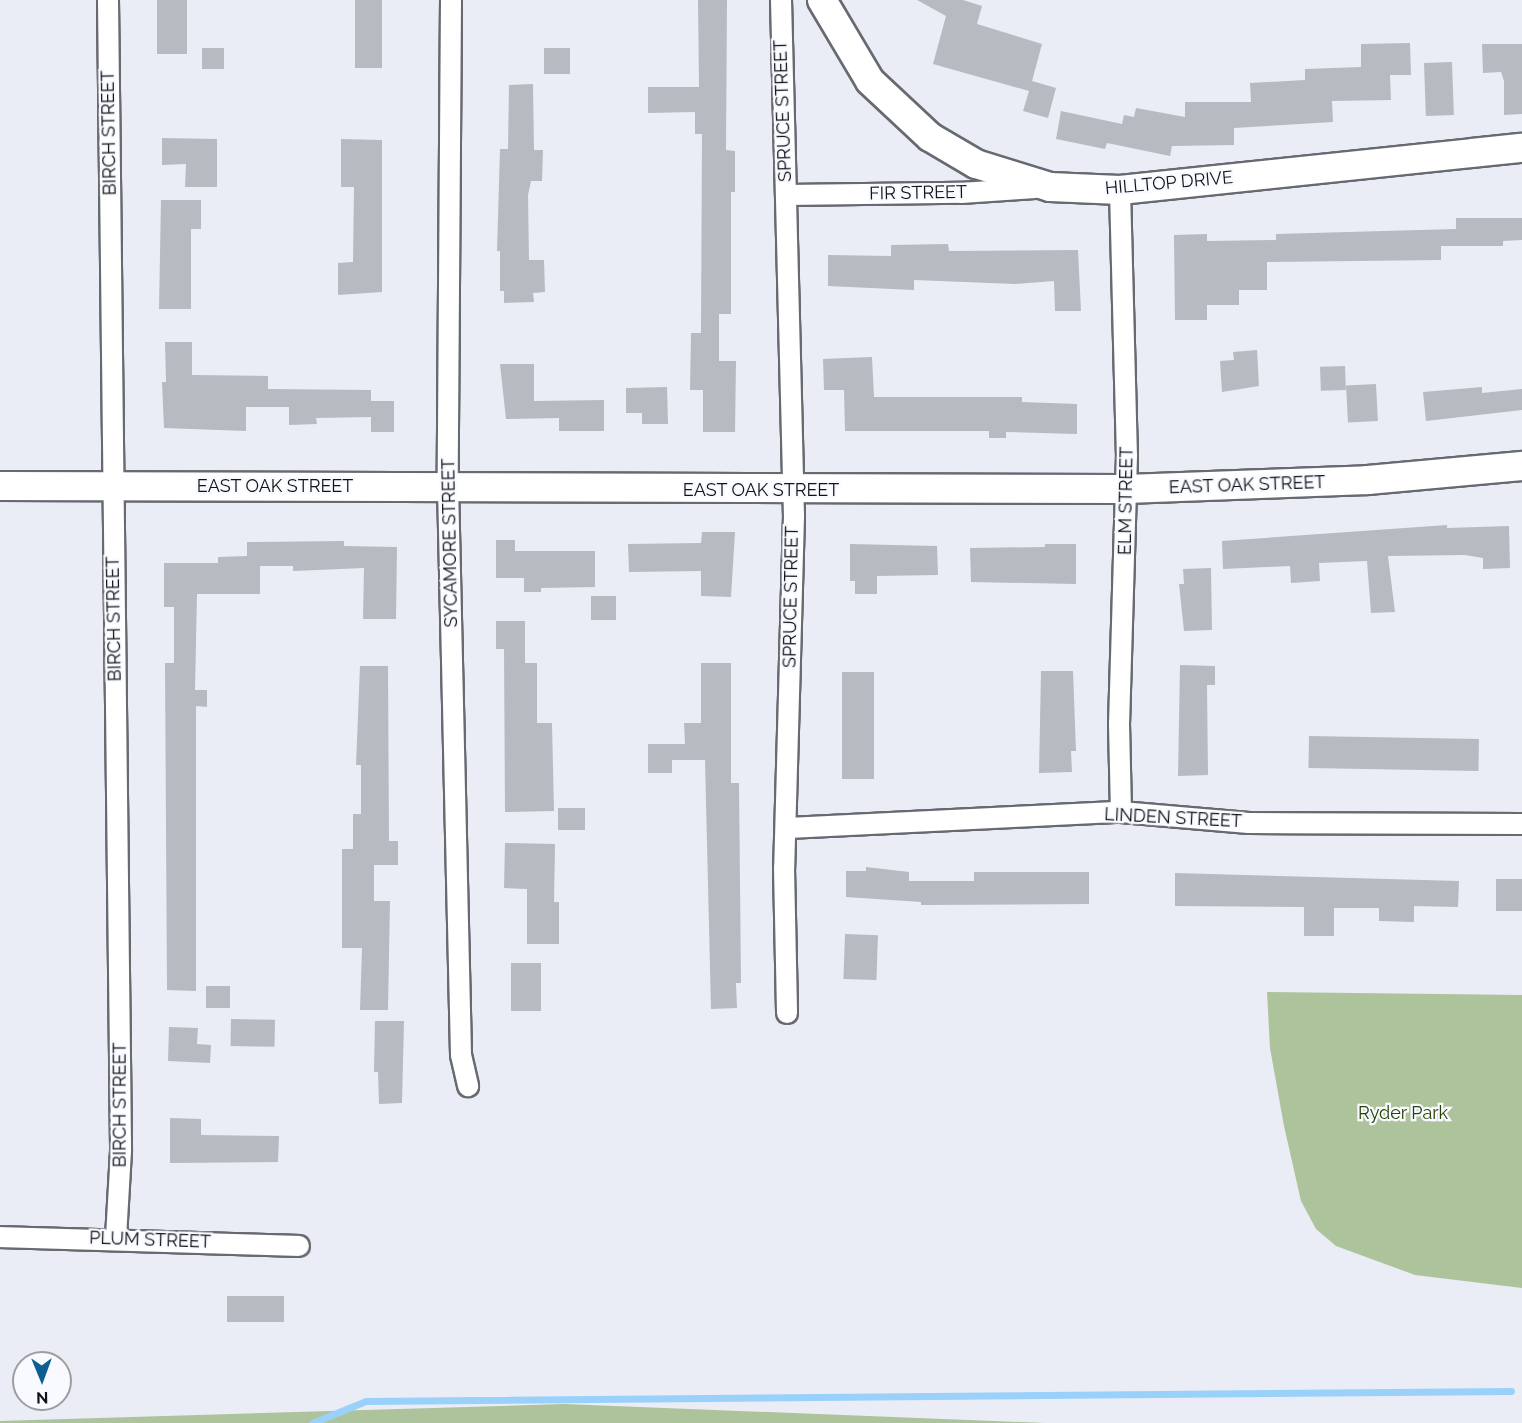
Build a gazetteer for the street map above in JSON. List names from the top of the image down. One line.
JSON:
{"streets":{"street":["SPRUCE STREET","BIRCH STREET","HILLTOP DRIVE","FIR STREET","EAST OAK STREET","ELM STREET","SYCAMORE STREET","LINDEN STREET","PLUM STREET"]},"crossings":[["SPRUCE STREET","FIR STREET"],["SPRUCE STREET","EAST OAK STREET"],["SPRUCE STREET","LINDEN STREET"],["BIRCH STREET","EAST OAK STREET"],["BIRCH STREET","PLUM STREET"],["HILLTOP DRIVE","FIR STREET"],["HILLTOP DRIVE","ELM STREET"],["EAST OAK STREET","ELM STREET"],["EAST OAK STREET","SYCAMORE STREET"],["ELM STREET","LINDEN STREET"]],"parks":["Ryder Park"],"north":"bottom"}
